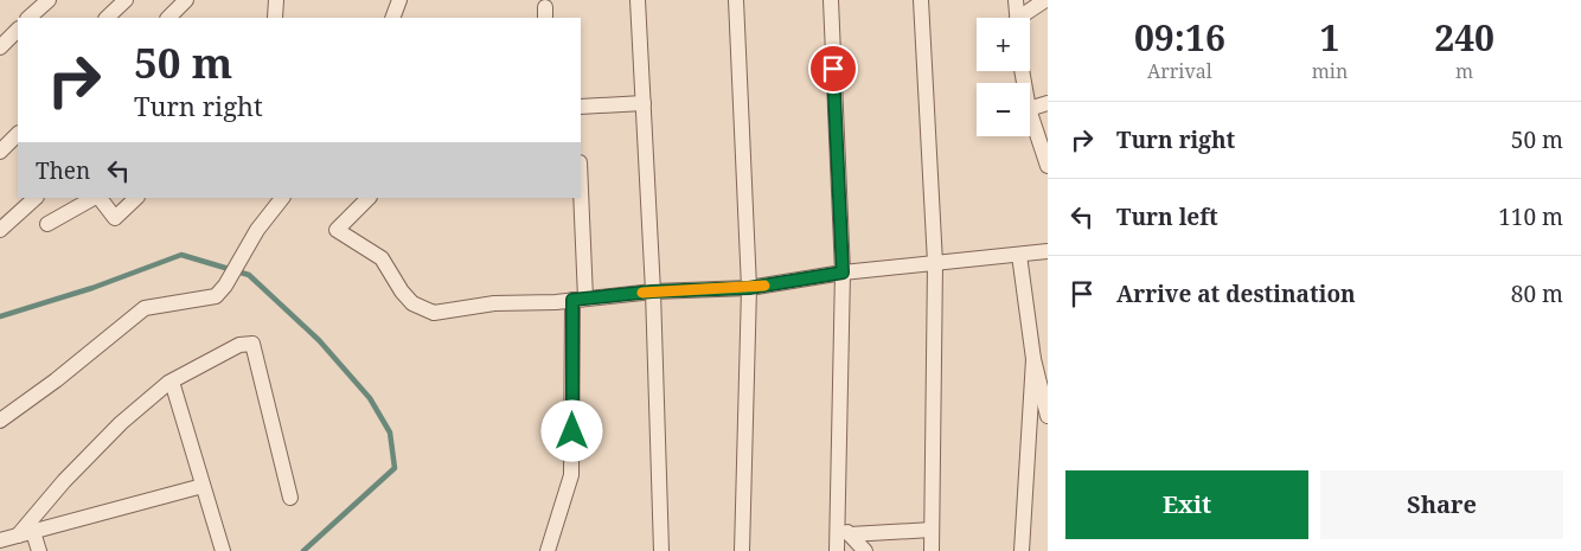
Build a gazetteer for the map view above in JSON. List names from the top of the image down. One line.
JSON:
{"page":{"eta":["09:16","Arrival","1","min","240","m"],"map_buttons":["+","−"],"turn":["50 m","Turn right"],"list":[{"name":"Turn right","value":"50 m"},{"name":"Turn left","value":"110 m"},{"name":"Arrive at destination","value":"80 m"}],"then":"Then","buttons":["Exit","Share"]}}
